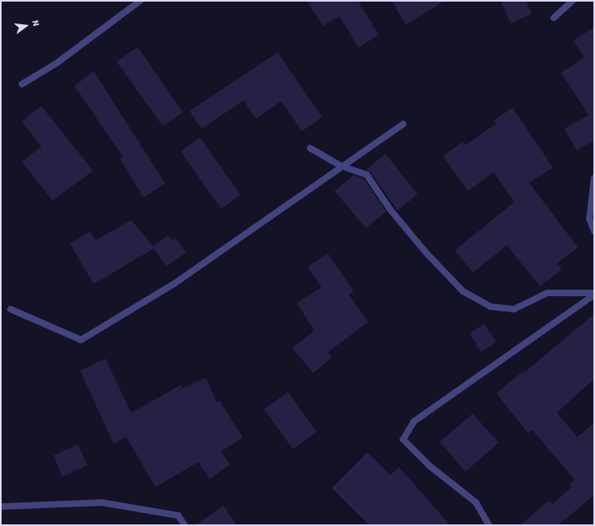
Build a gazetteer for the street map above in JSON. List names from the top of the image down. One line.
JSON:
{"north":"right"}
